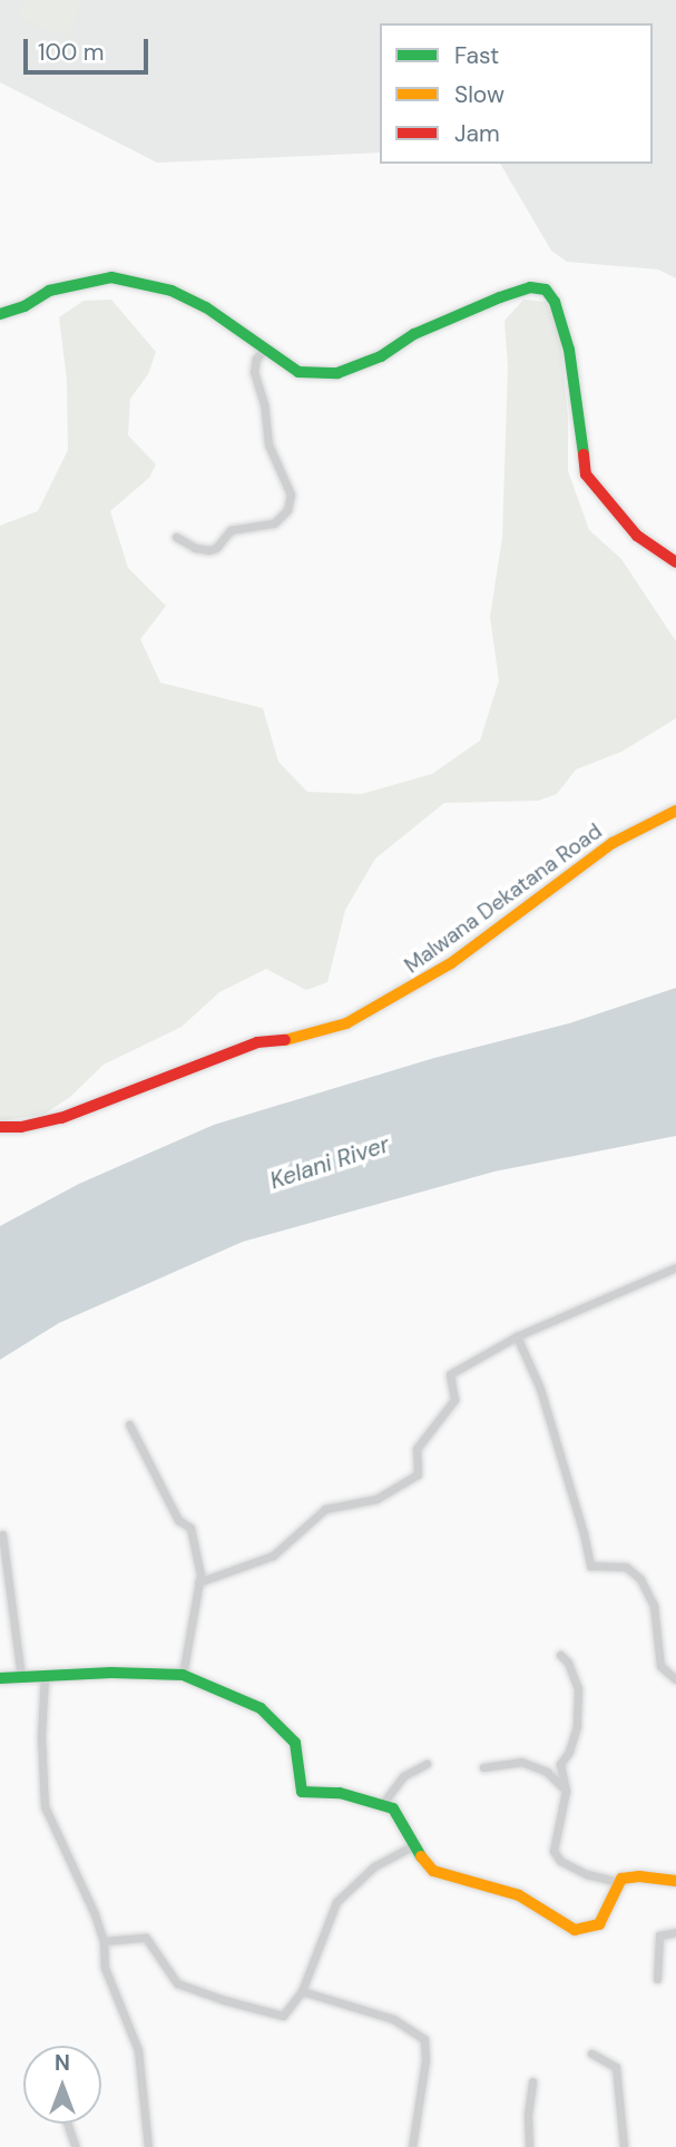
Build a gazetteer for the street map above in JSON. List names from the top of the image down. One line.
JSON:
{"streets":{"street":["Malwana Dekatana Road"]},"water":["Kelani River"],"legend":["Fast","Slow","Jam"],"scale_bar":"100 m","north":"top"}
